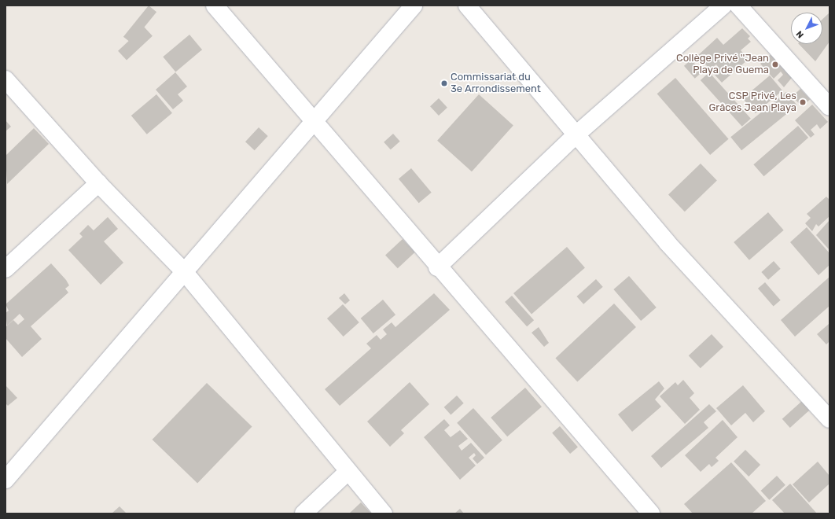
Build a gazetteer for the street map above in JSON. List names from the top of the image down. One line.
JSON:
{"places":["Collège Privé ''Jean Playa de Guema","Commissariat du 3e Arrondissement","CSP Privé, Les Grâces Jean Playa"],"north":"bottom left"}
